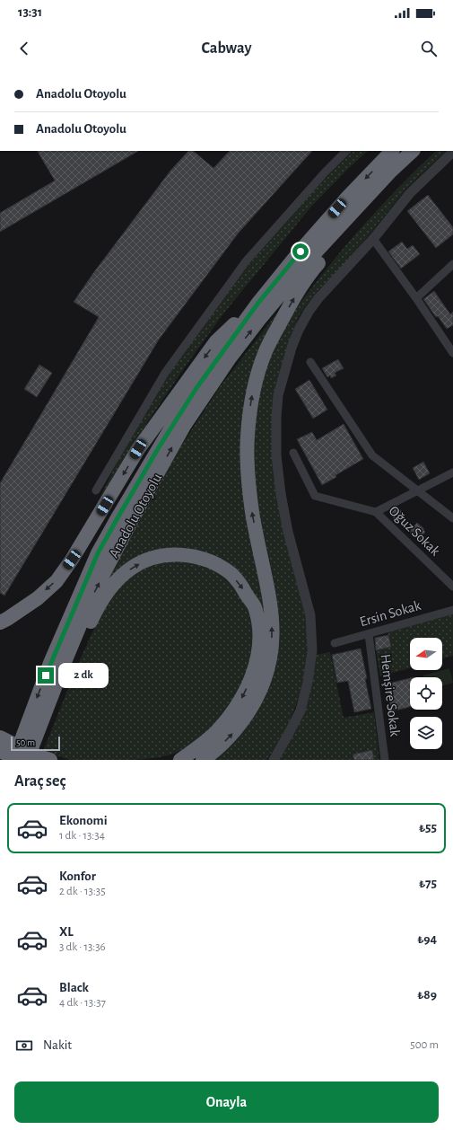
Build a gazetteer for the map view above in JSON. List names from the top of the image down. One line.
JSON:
{"streets":{"highway":["Anadolu Otoyolu"],"street":["Oğuz Sokak","Ersin Sokak","Hemşire Sokak"]},"crossings":[["Ersin Sokak","Hemşire Sokak"]],"scale_bar":"50 m","north":"left","page":{"status":"13:31","header":"Cabway","banner":["Anadolu Otoyolu","Anadolu Otoyolu"],"bubble":"2 dk","scale":"50 m","heading":"Araç seç","list":[{"name":"Ekonomi","note":"1 dk · 13:34","value":"₺55"},{"name":"Konfor","note":"2 dk · 13:35","value":"₺75"},{"name":"XL","note":"3 dk · 13:36","value":"₺94"},{"name":"Black","note":"4 dk · 13:37","value":"₺89"}],"pay":["Nakit","500 m"],"buttons":"Onayla"}}
